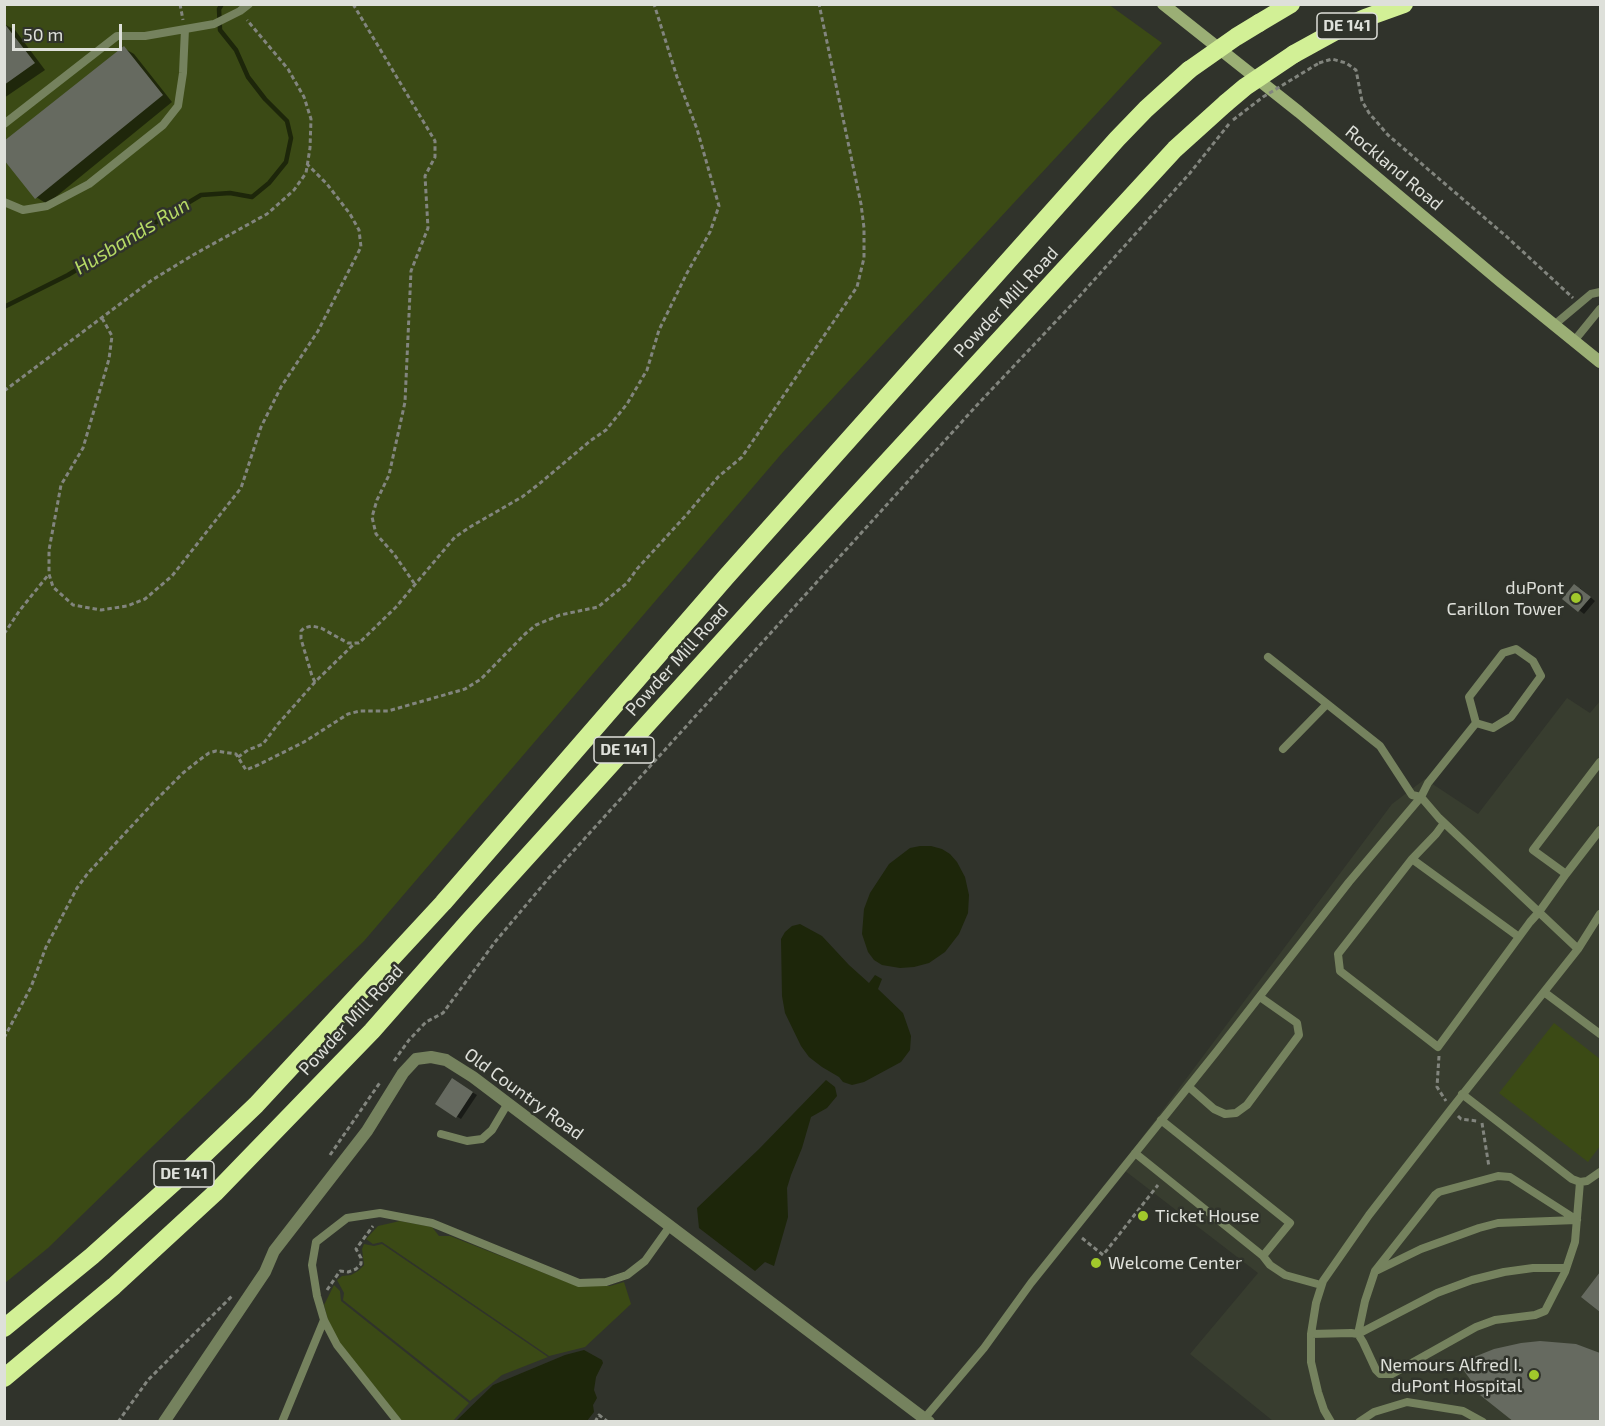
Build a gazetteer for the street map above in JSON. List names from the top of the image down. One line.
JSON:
{"streets":{"highway":["DE 141","Powder Mill Road"],"street":["Rockland Road","Old Country Road"]},"water":["Husbands Run"],"places":["duPont Carillon Tower","Ticket House","Welcome Center","Nemours Alfred I. duPont Hospital"],"scale_bar":"50 m"}
